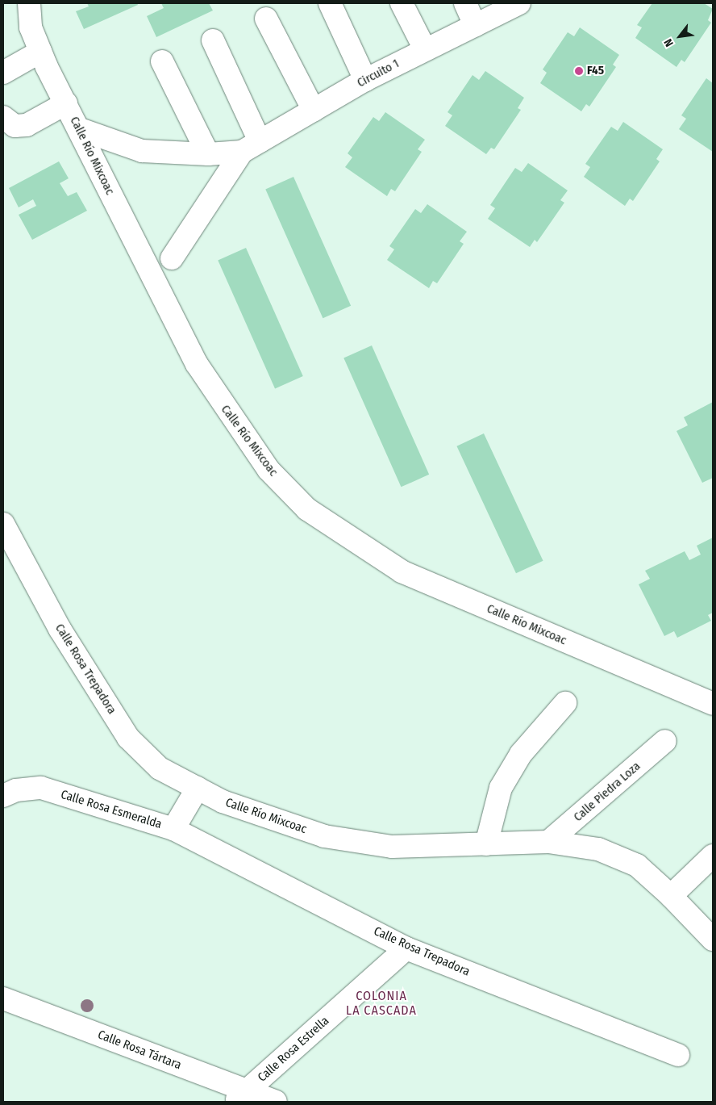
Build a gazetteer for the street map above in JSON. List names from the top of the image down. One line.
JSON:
{"streets":{"street":["Circuito 1","Calle Río Mixcoac","Calle Rosa Trepadora","Calle Piedra Loza","Calle Rosa Esmeralda","Calle Rosa Estrella","Calle Rosa Tártara"]},"crossings":[["Circuito 1","Calle Río Mixcoac"],["Calle Río Mixcoac","Calle Rosa Trepadora"],["Calle Río Mixcoac","Calle Piedra Loza"],["Calle Río Mixcoac","Calle Rosa Esmeralda"],["Calle Rosa Trepadora","Calle Rosa Esmeralda"],["Calle Rosa Trepadora","Calle Rosa Estrella"],["Calle Rosa Estrella","Calle Rosa Tártara"]],"districts":["COLONIA LA CASCADA"],"places":["F45"],"north":"bottom left"}
